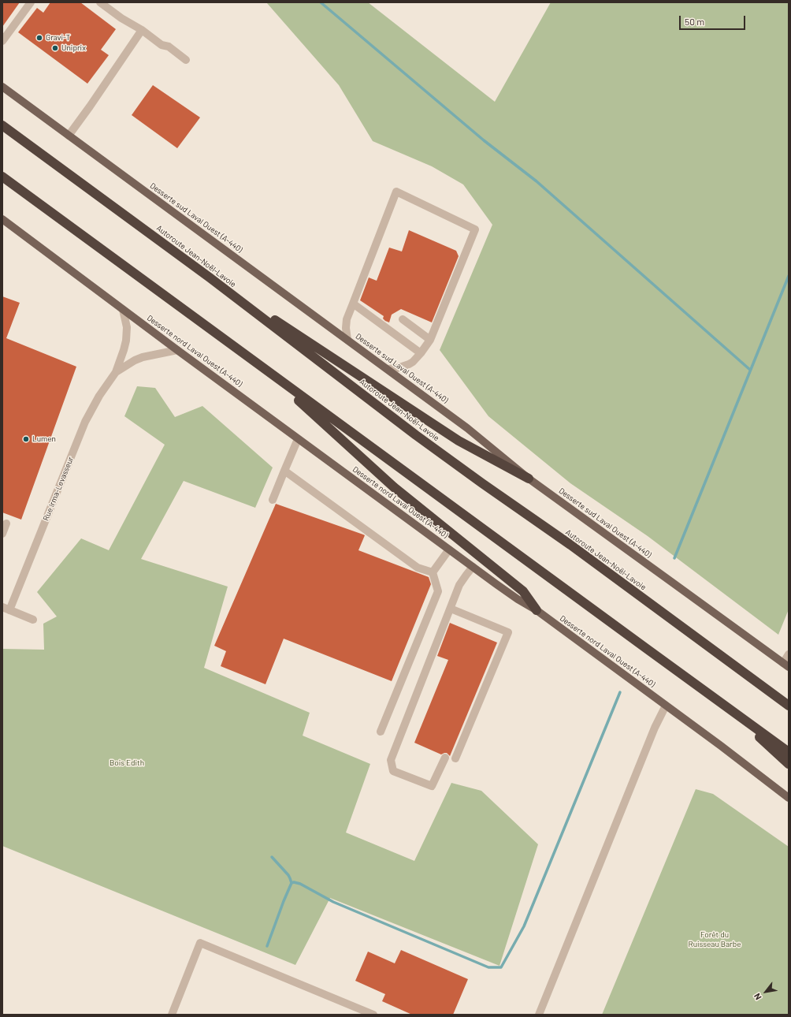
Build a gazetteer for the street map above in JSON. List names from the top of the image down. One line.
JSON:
{"streets":{"highway":["Autoroute Jean-Noël-Lavoie"],"main road":["Desserte sud Laval Ouest (A-440)","Desserte nord Laval Ouest (A-440)"],"street":["Rue Irma-Levasseur"]},"crossings":[["Desserte nord Laval Ouest (A-440)","Rue Irma-Levasseur"]],"parks":["Bois Edith","Forêt du Ruisseau Barbe"],"places":["Gravi-T","Uniprix","Lumen"],"scale_bar":"50 m","north":"bottom left"}
